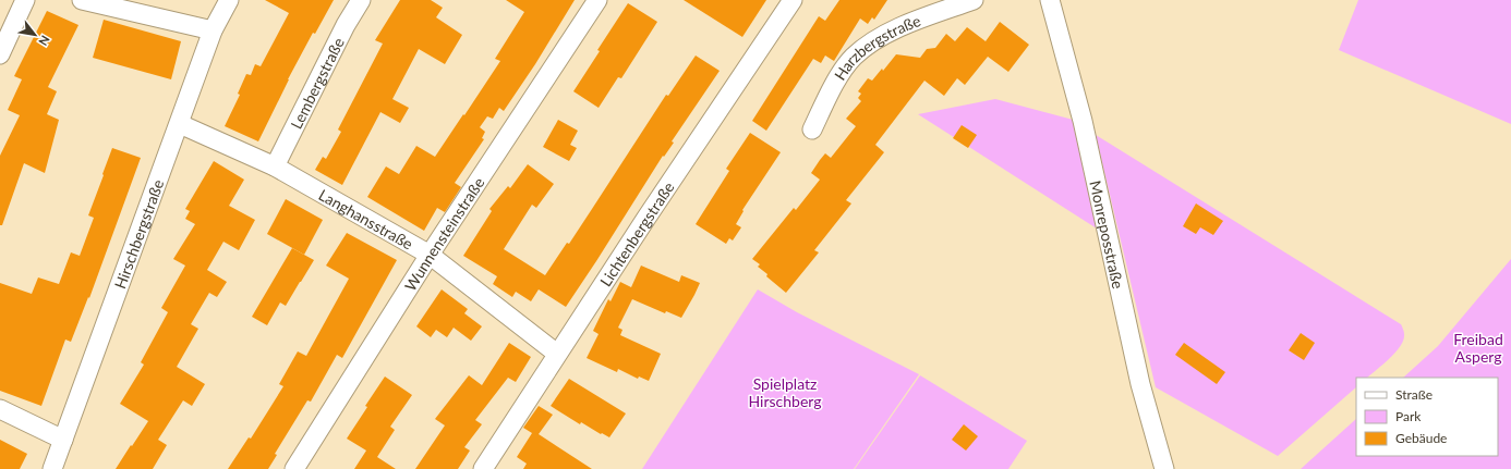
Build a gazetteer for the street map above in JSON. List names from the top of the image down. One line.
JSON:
{"streets":{"street":["Harzbergstraße","Lembergstraße","Langhansstraße","Hirschbergstraße","Wunnensteinstraße","Lichtenbergstraße","Monreposstraße"]},"crossings":[["Lembergstraße","Langhansstraße"],["Langhansstraße","Hirschbergstraße"],["Langhansstraße","Wunnensteinstraße"],["Langhansstraße","Lichtenbergstraße"]],"parks":["Freibad Asperg","Spielplatz Hirschberg"],"legend":["Straße","Park","Gebäude"],"north":"bottom right"}
